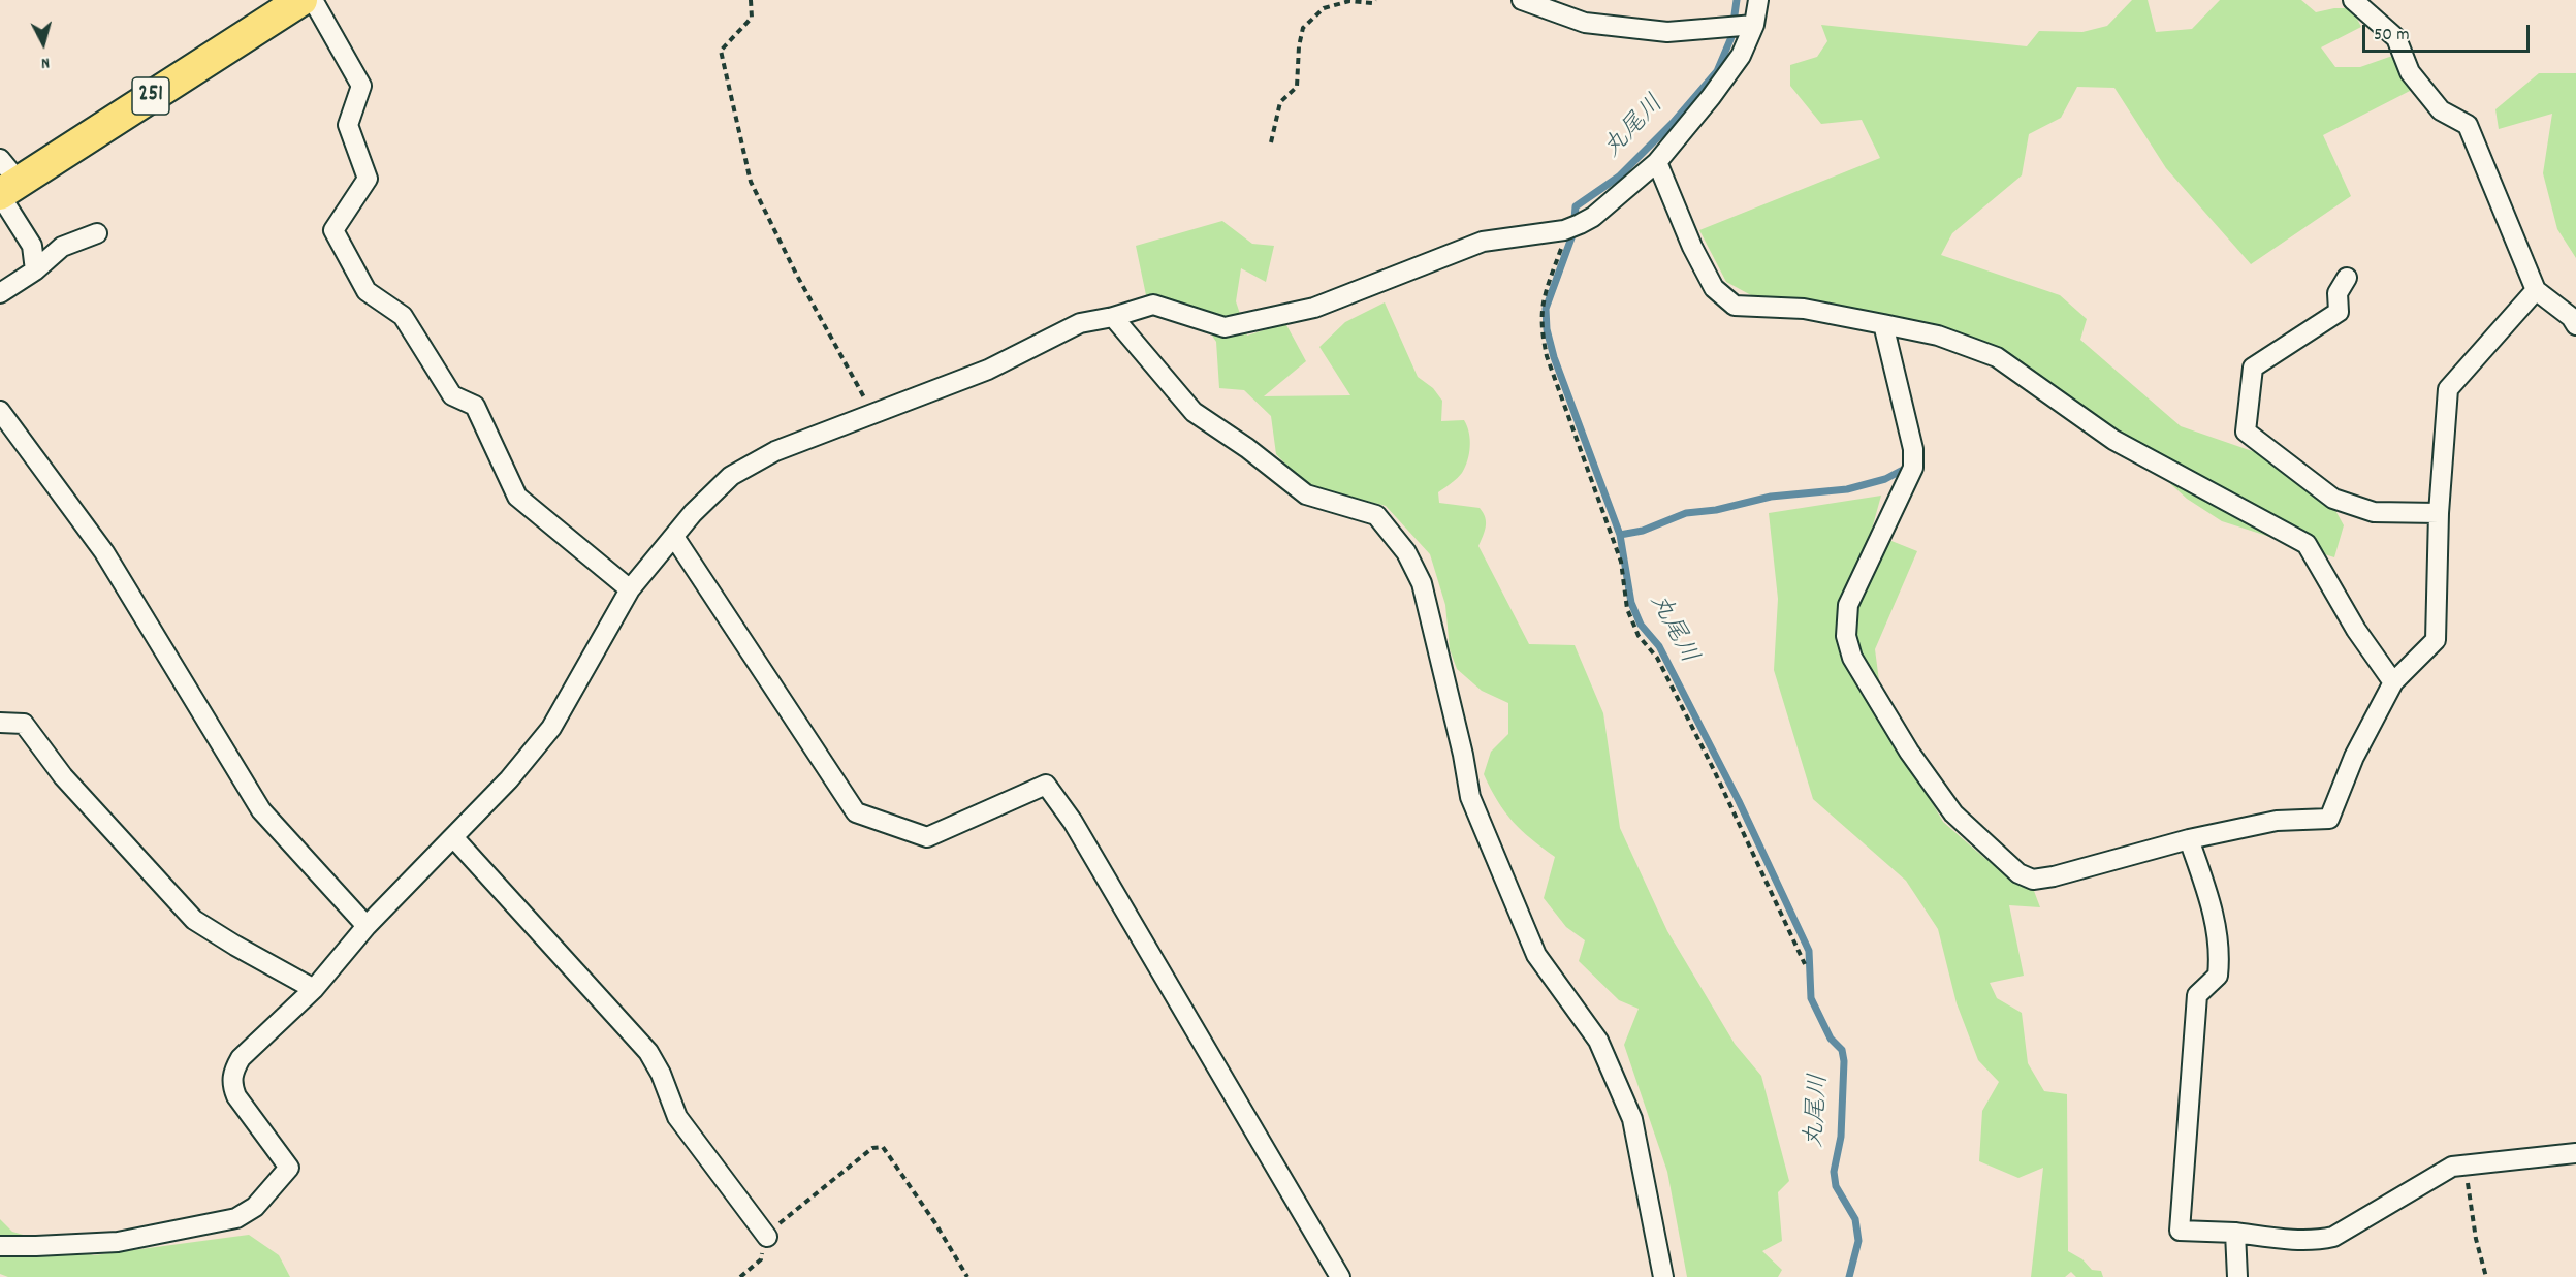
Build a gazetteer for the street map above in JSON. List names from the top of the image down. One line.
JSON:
{"streets":{"highway":["251"]},"water":["丸尾川"],"scale_bar":"50 m","north":"bottom"}
